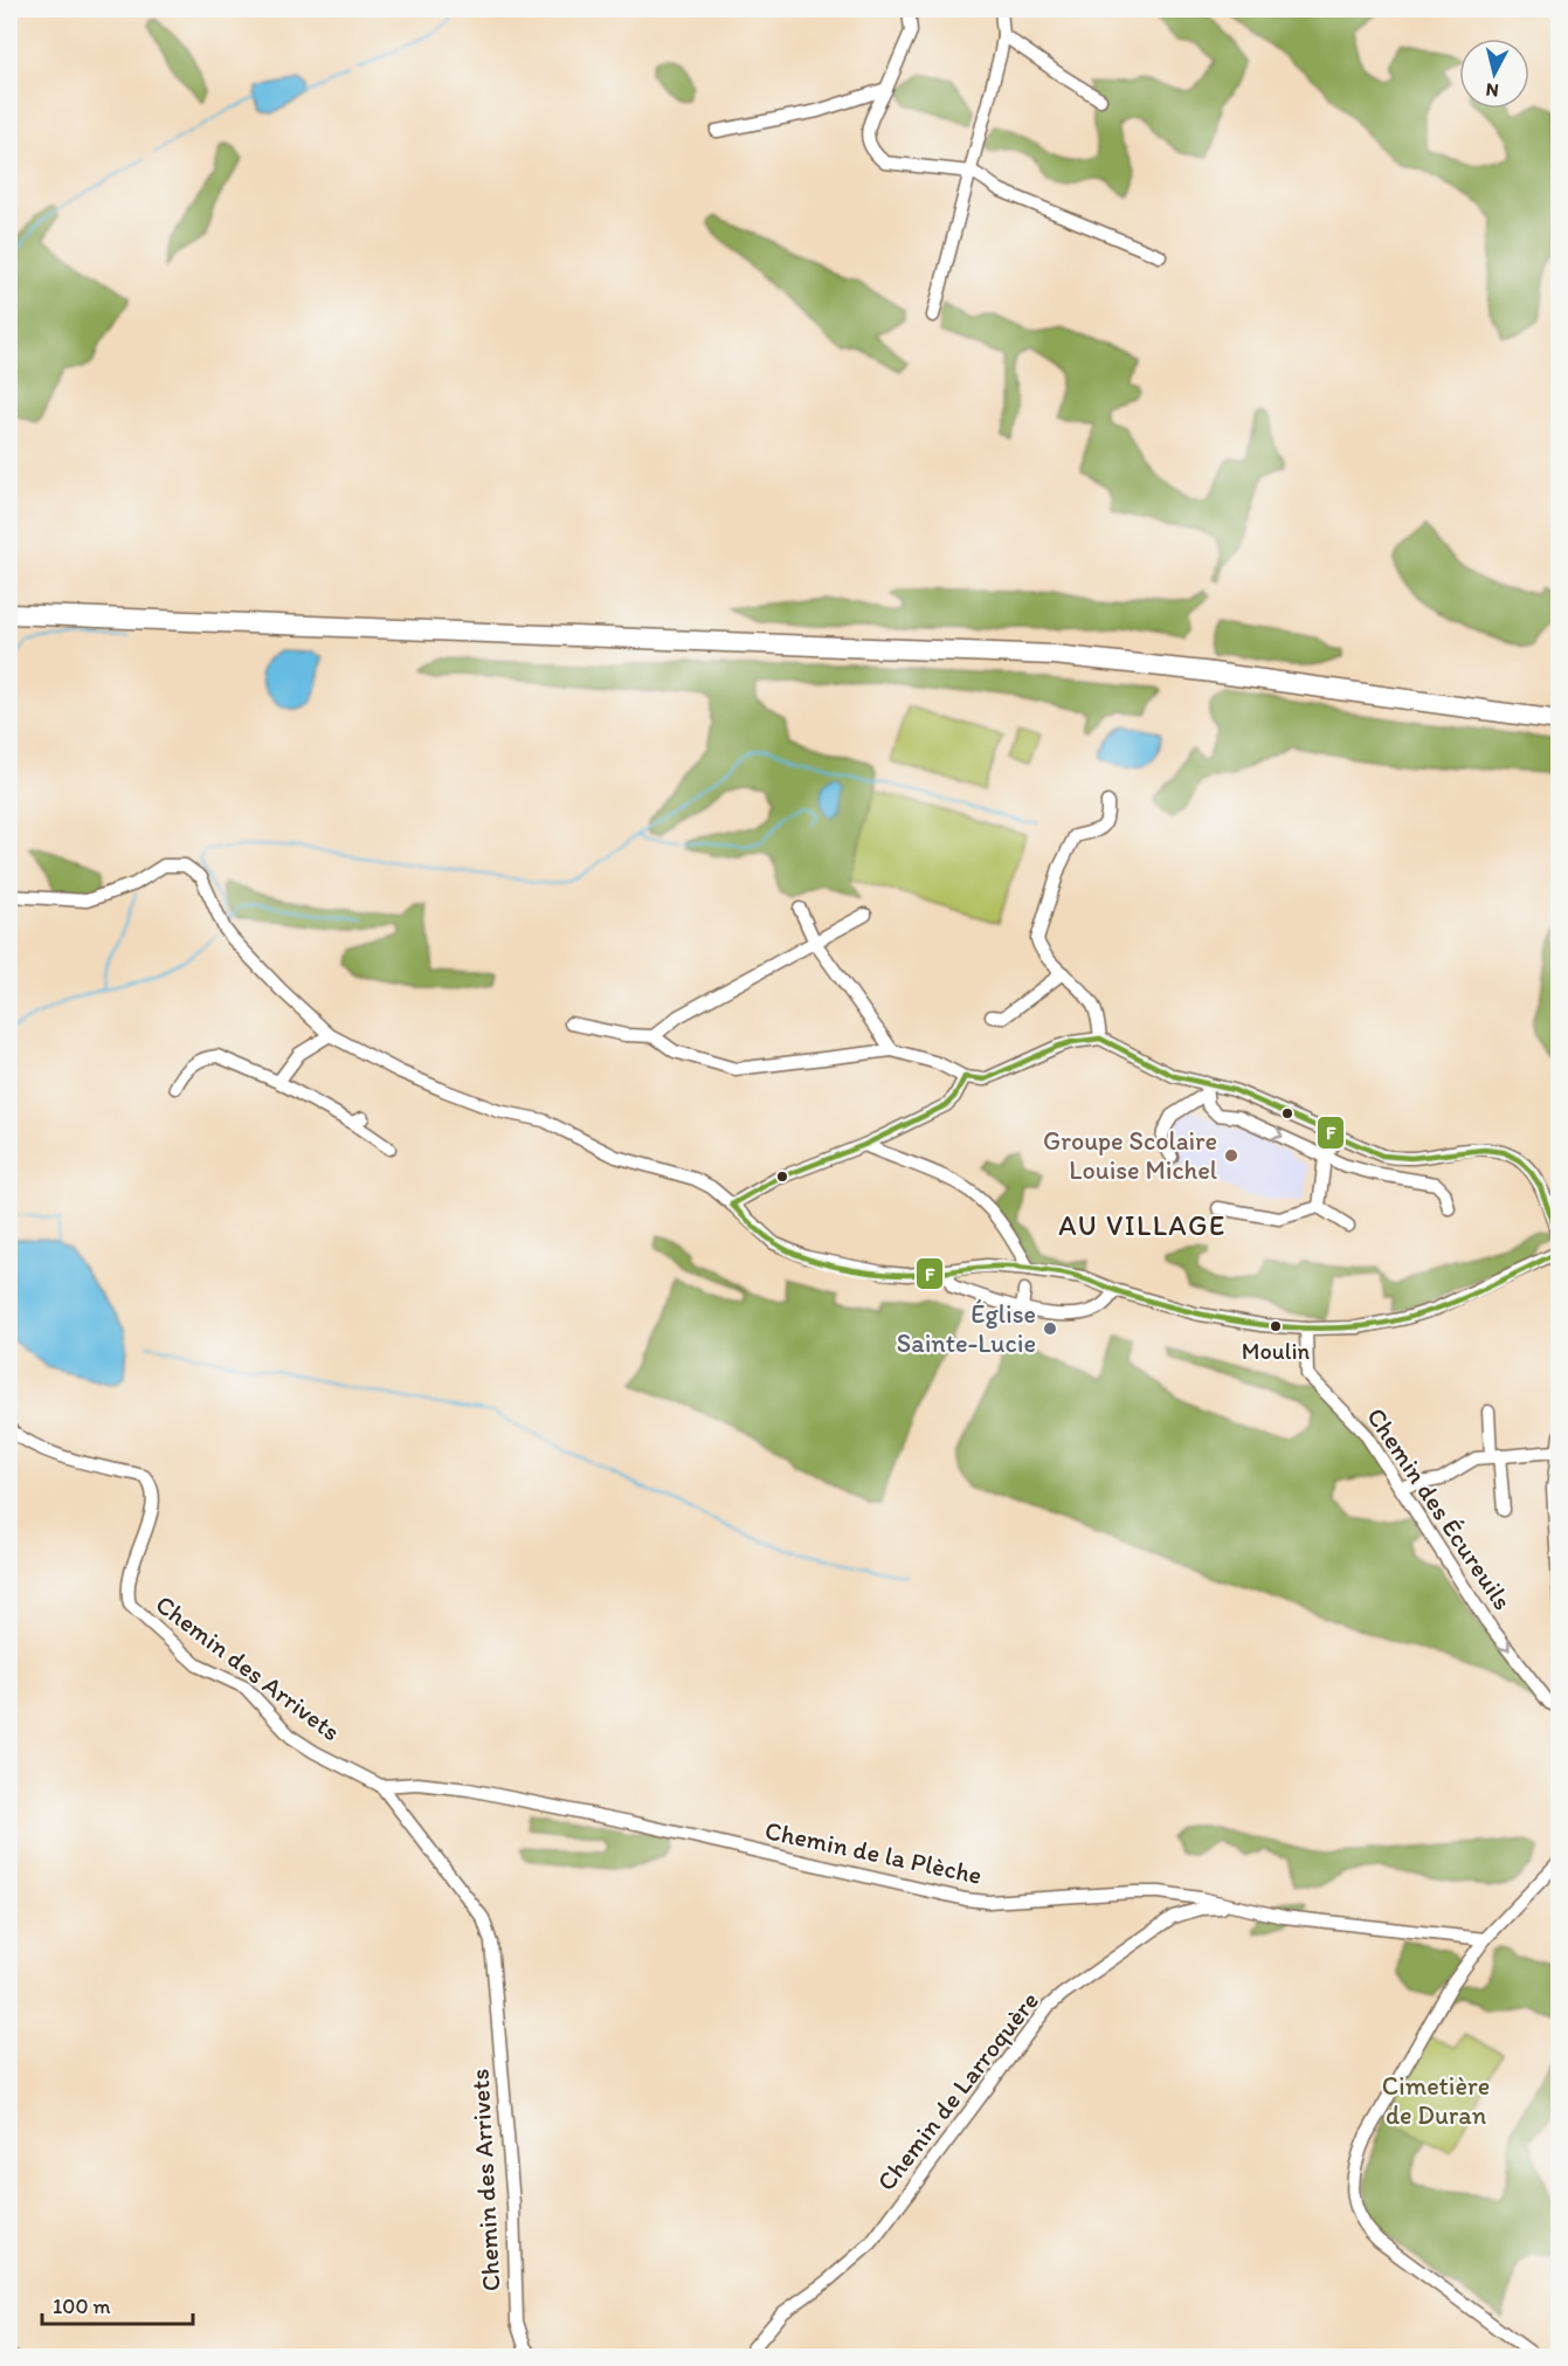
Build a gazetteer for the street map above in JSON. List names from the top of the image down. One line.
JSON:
{"streets":{"street":["Chemin des Écureuils","Chemin des Arrivets","Chemin de la Plèche","Chemin de Larroquère"]},"crossings":[["Chemin des Arrivets","Chemin de la Plèche"],["Chemin de la Plèche","Chemin de Larroquère"]],"one_way":["Chemin des Écureuils"],"districts":["AU VILLAGE"],"parks":["Cimetière de Duran"],"places":["Groupe Scolaire Louise Michel","Moulin","Église Sainte-Lucie"],"lines":["transit line F"],"scale_bar":"100 m","north":"bottom"}
